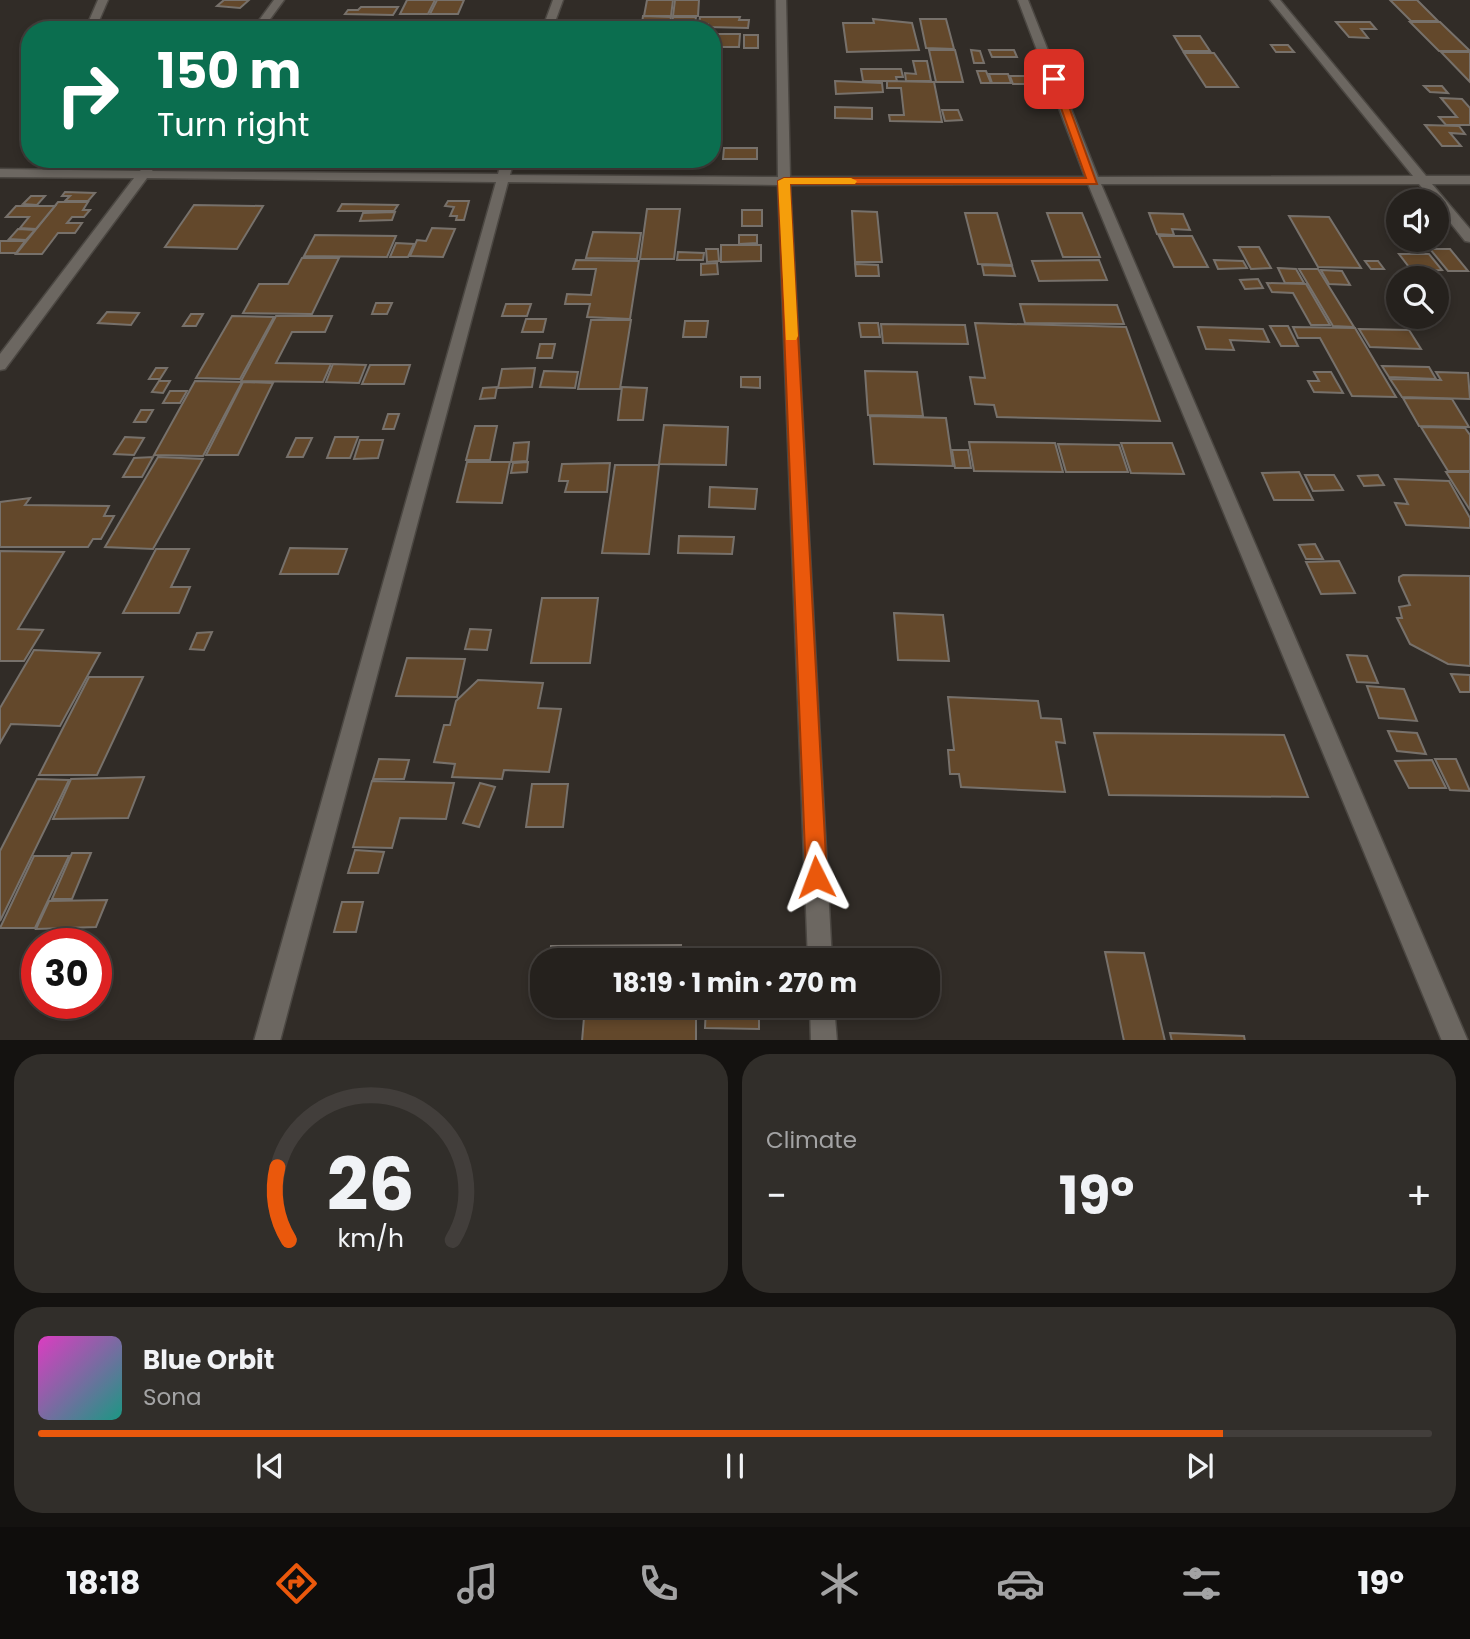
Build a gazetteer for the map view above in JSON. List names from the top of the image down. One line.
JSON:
{"page":{"turn":["150 m","Turn right"],"limit":"30","trip":"18:19 · 1 min · 270 m","tile":"Climate","heat":["−","19°","+"],"song":["Blue Orbit","Sona"],"tabs":["18:18","19°"],"gauge":["26","km/h"]}}
